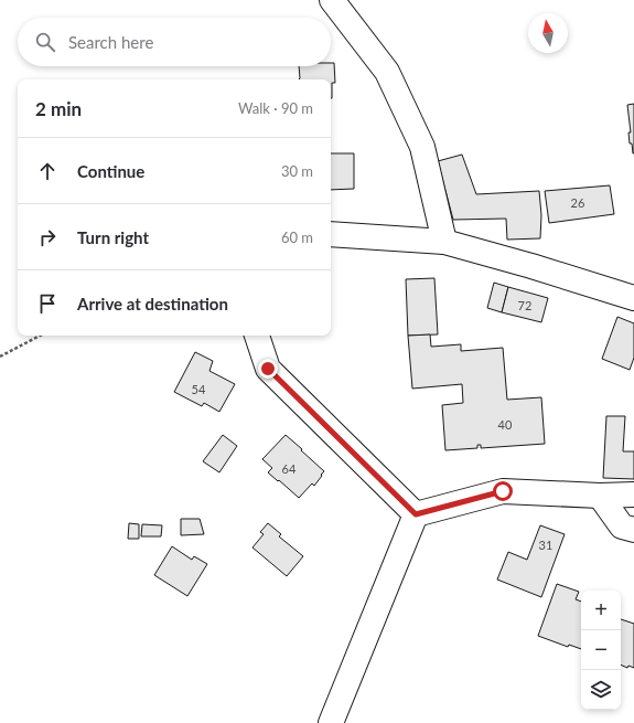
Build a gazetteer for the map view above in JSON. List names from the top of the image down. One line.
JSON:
{"house_numbers":["26","72","54","40","64","31"],"north":"top","page":{"search":"Search here","heading":["2 min","Walk · 90 m"],"list":[["Continue","30 m"],["Turn right","60 m"],"Arrive at destination"],"map_buttons":["+","−"]}}
